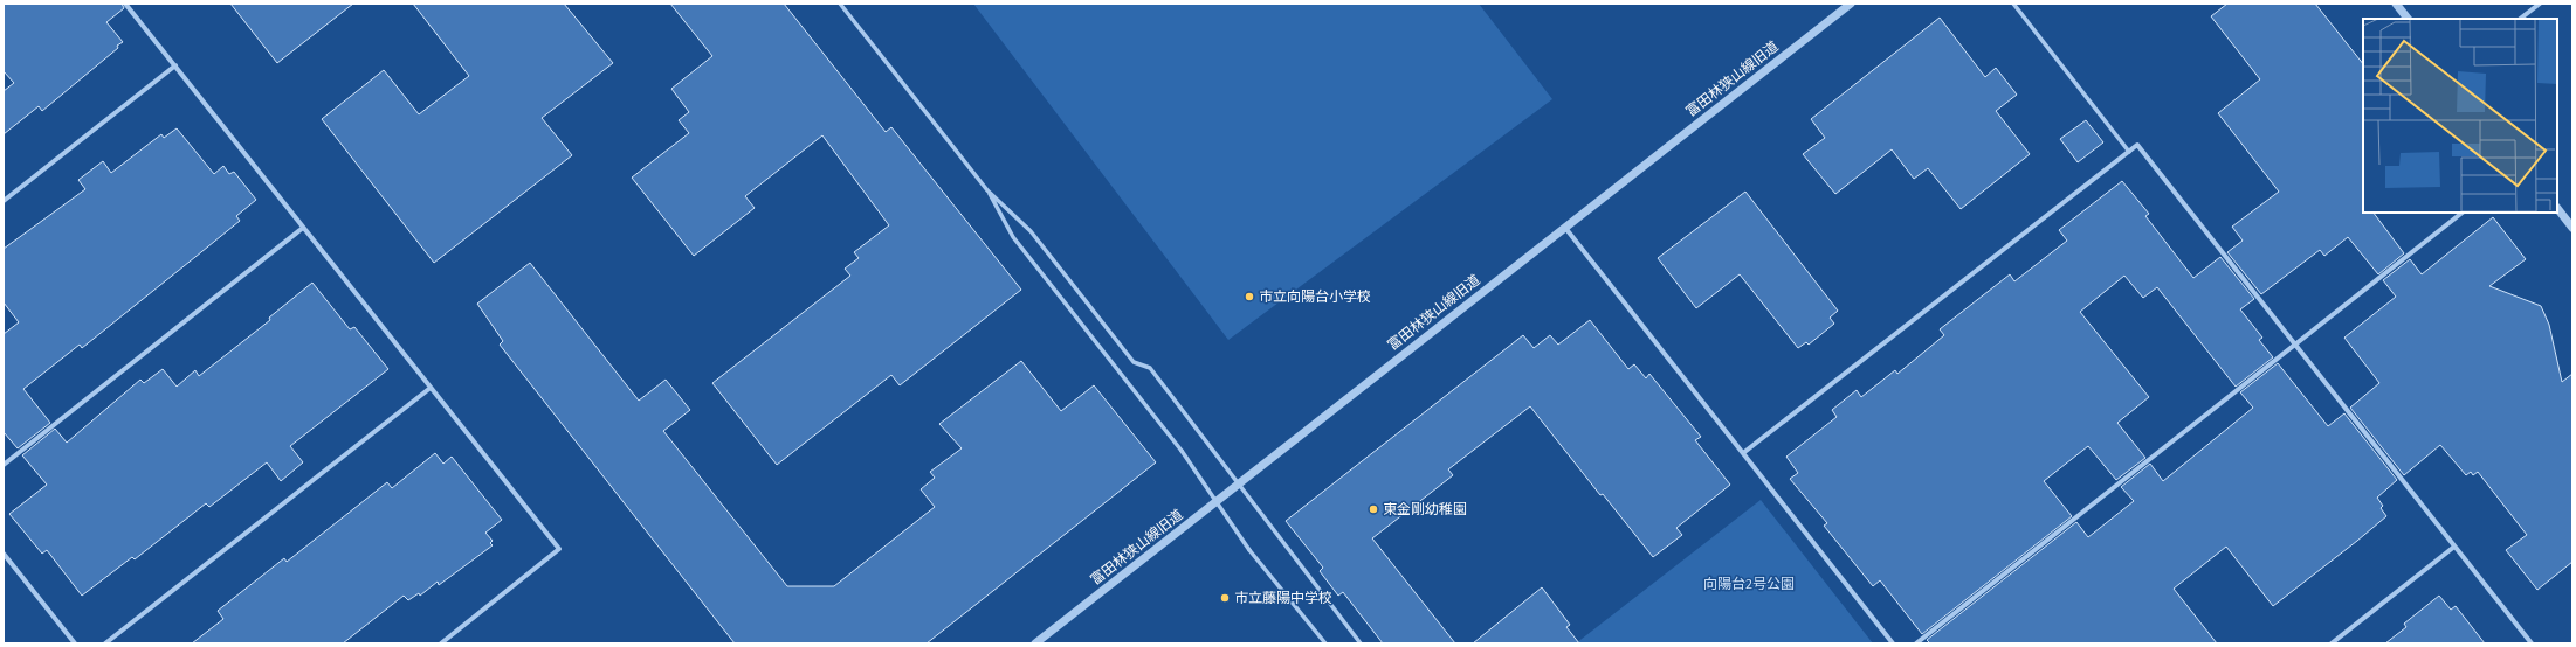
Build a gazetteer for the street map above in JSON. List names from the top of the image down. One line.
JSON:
{"streets":{"street":["富田林狭山線旧道"]},"parks":["向陽台2号公園"],"places":["市立向陽台小学校","東金剛幼稚園","市立藤陽中学校"]}
